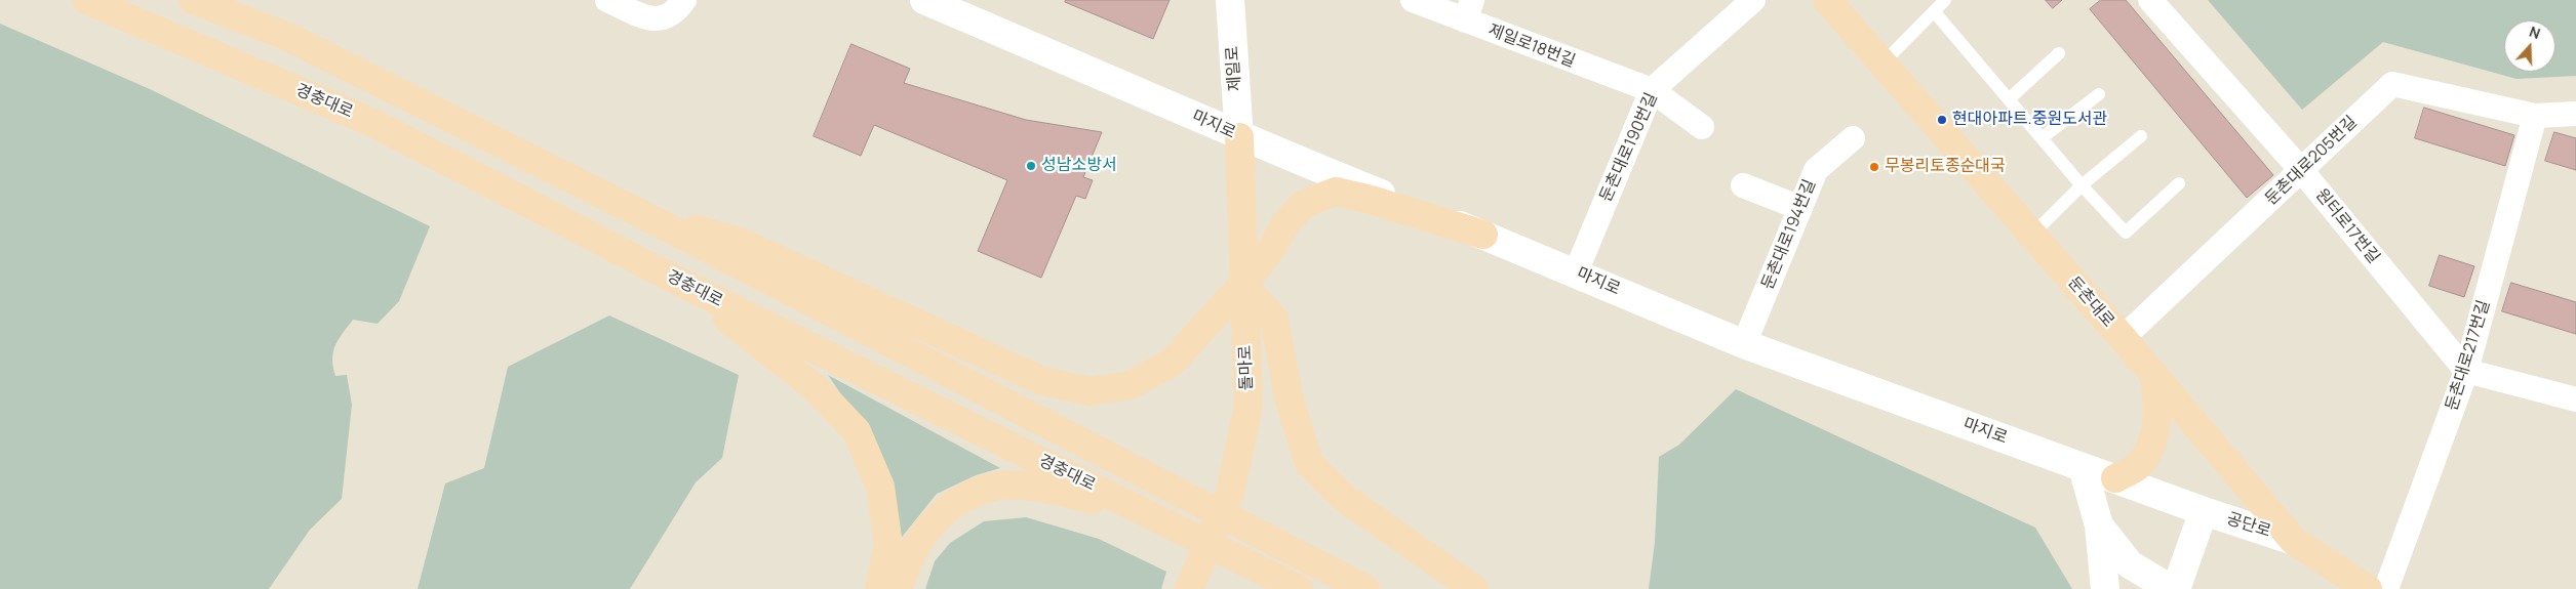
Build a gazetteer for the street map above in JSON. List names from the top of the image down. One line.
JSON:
{"streets":{"main road":["경충대로","둔촌대로","돌마로"],"street":["제일로18번길","제일로","마지로","둔촌대로190번길","둔촌대로205번길","원터로17번길","둔촌대로194번길","둔촌대로217번길","공단로"]},"crossings":[["제일로18번길","둔촌대로190번길"],["제일로","마지로"],["제일로","돌마로"],["마지로","둔촌대로190번길"],["마지로","둔촌대로194번길"],["마지로","돌마로"],["마지로","공단로"],["둔촌대로205번길","원터로17번길"],["둔촌대로205번길","둔촌대로"],["둔촌대로205번길","둔촌대로217번길"],["원터로17번길","둔촌대로217번길"],["둔촌대로","공단로"]],"places":["현대아파트.중원도서관","성남소방서","무봉리토종순대국"],"north":"top"}
